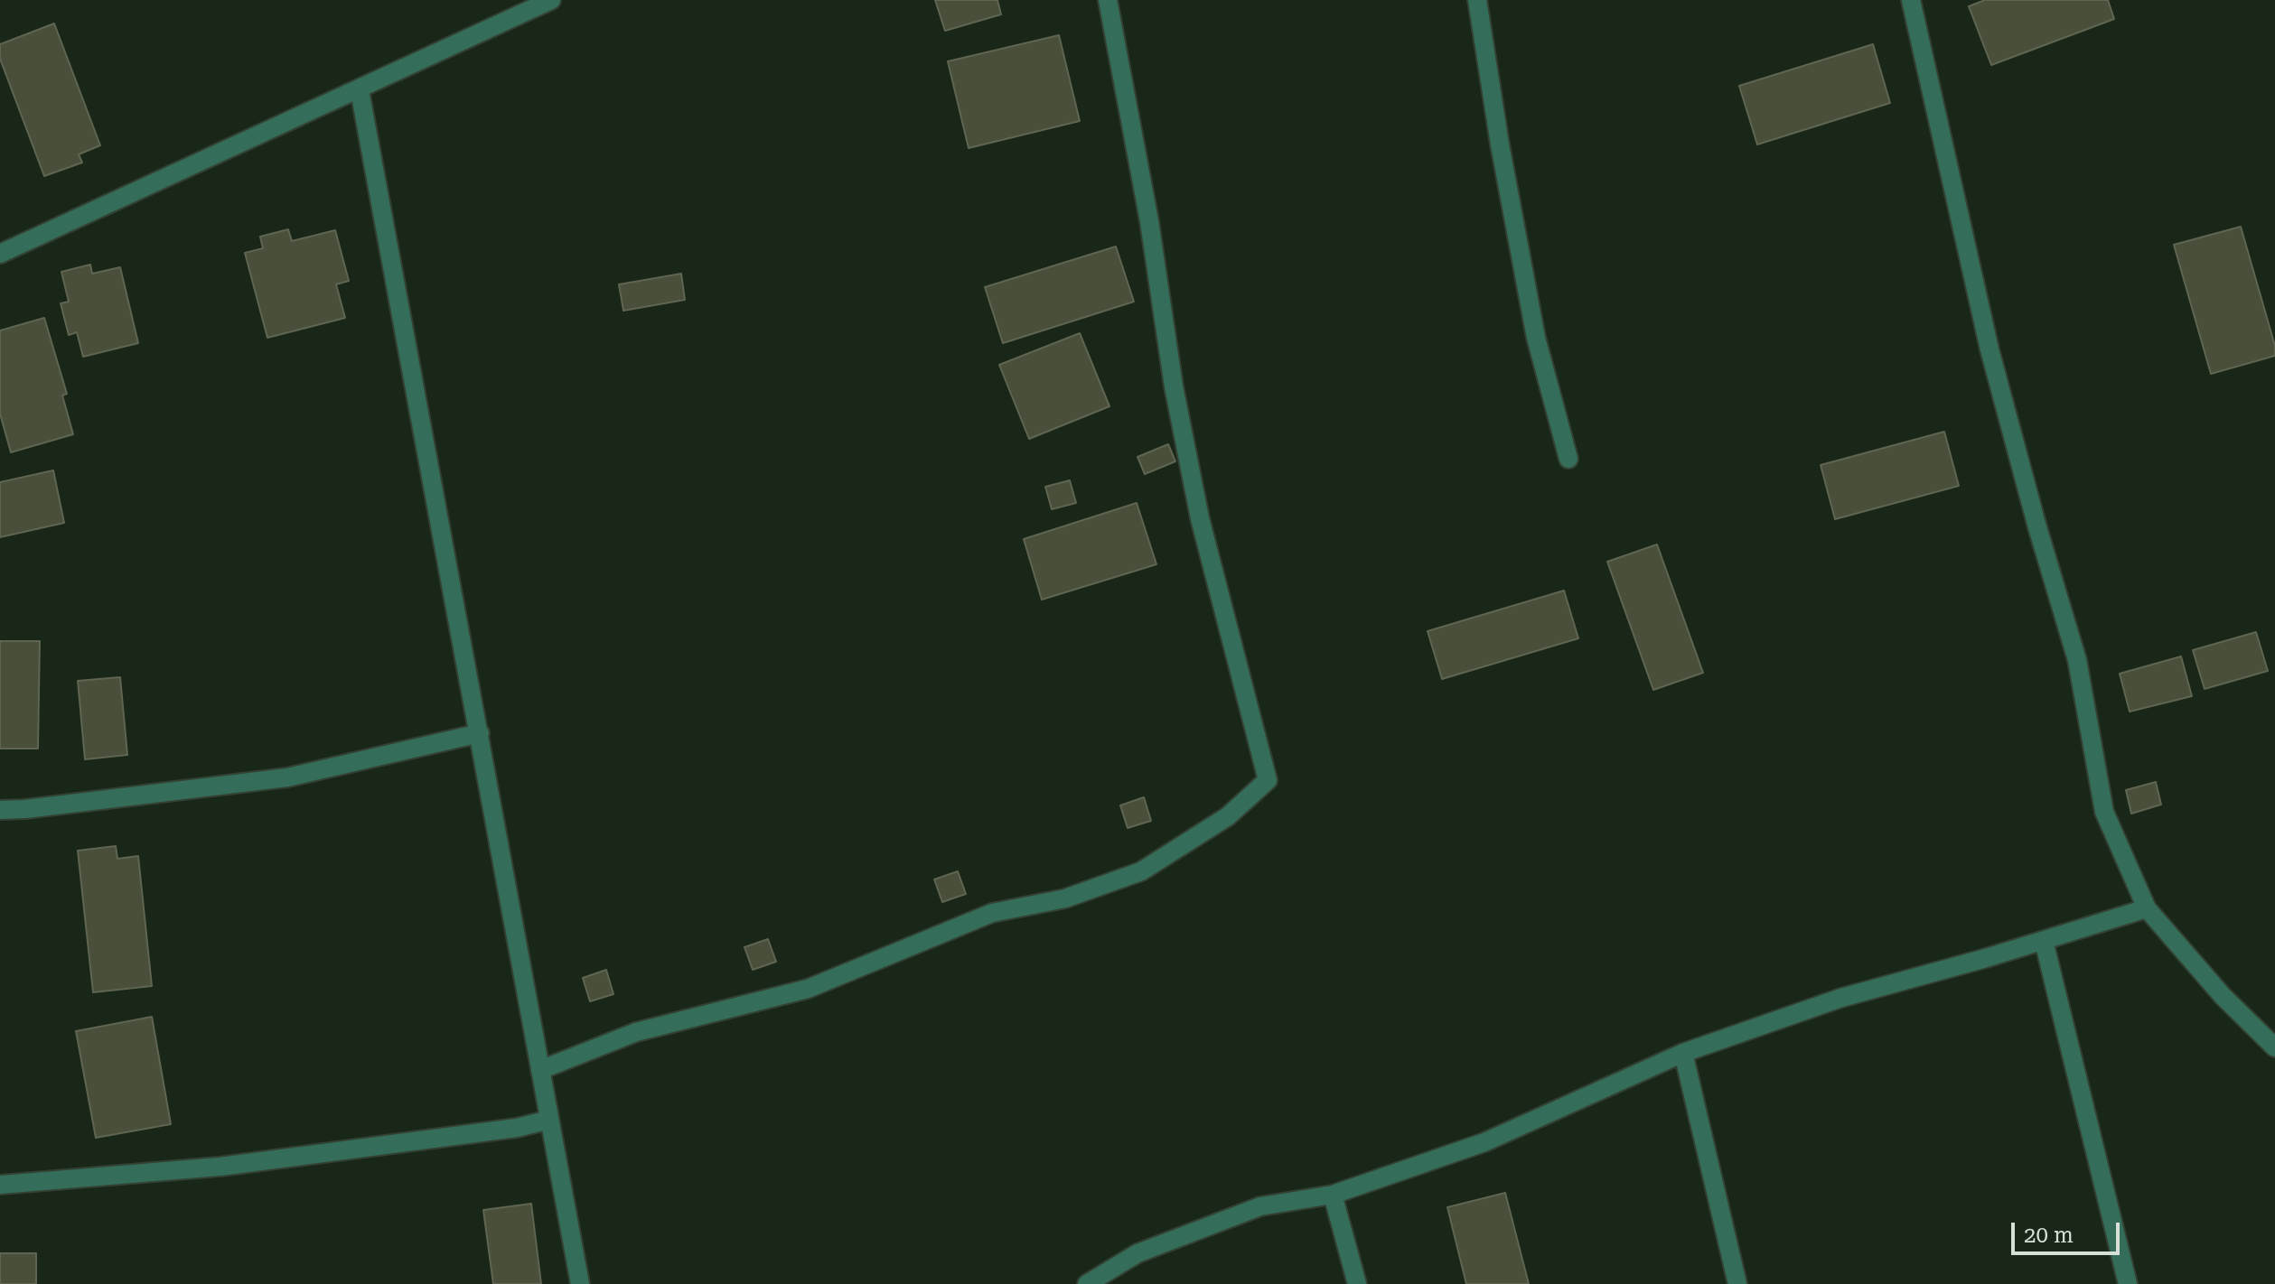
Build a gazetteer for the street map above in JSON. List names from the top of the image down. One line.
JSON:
{"scale_bar":"20 m"}
